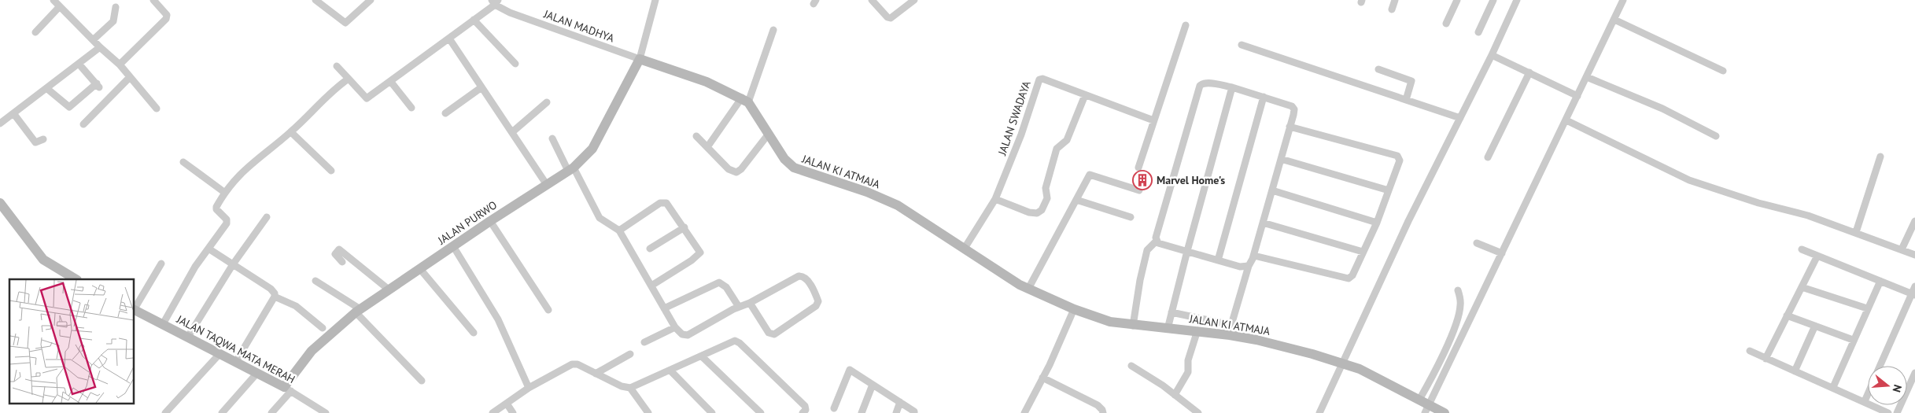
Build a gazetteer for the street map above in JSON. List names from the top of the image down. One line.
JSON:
{"streets":{"street":["JALAN MADHYA","JALAN SWADAYA","JALAN KI ATMAJA","JALAN PURWO","JALAN TAQWA MATA MERAH"]},"crossings":[["JALAN MADHYA","JALAN PURWO"],["JALAN SWADAYA","JALAN KI ATMAJA"],["JALAN PURWO","JALAN TAQWA MATA MERAH"]],"places":{"building":["Marvel Home's"]},"north":"right"}
